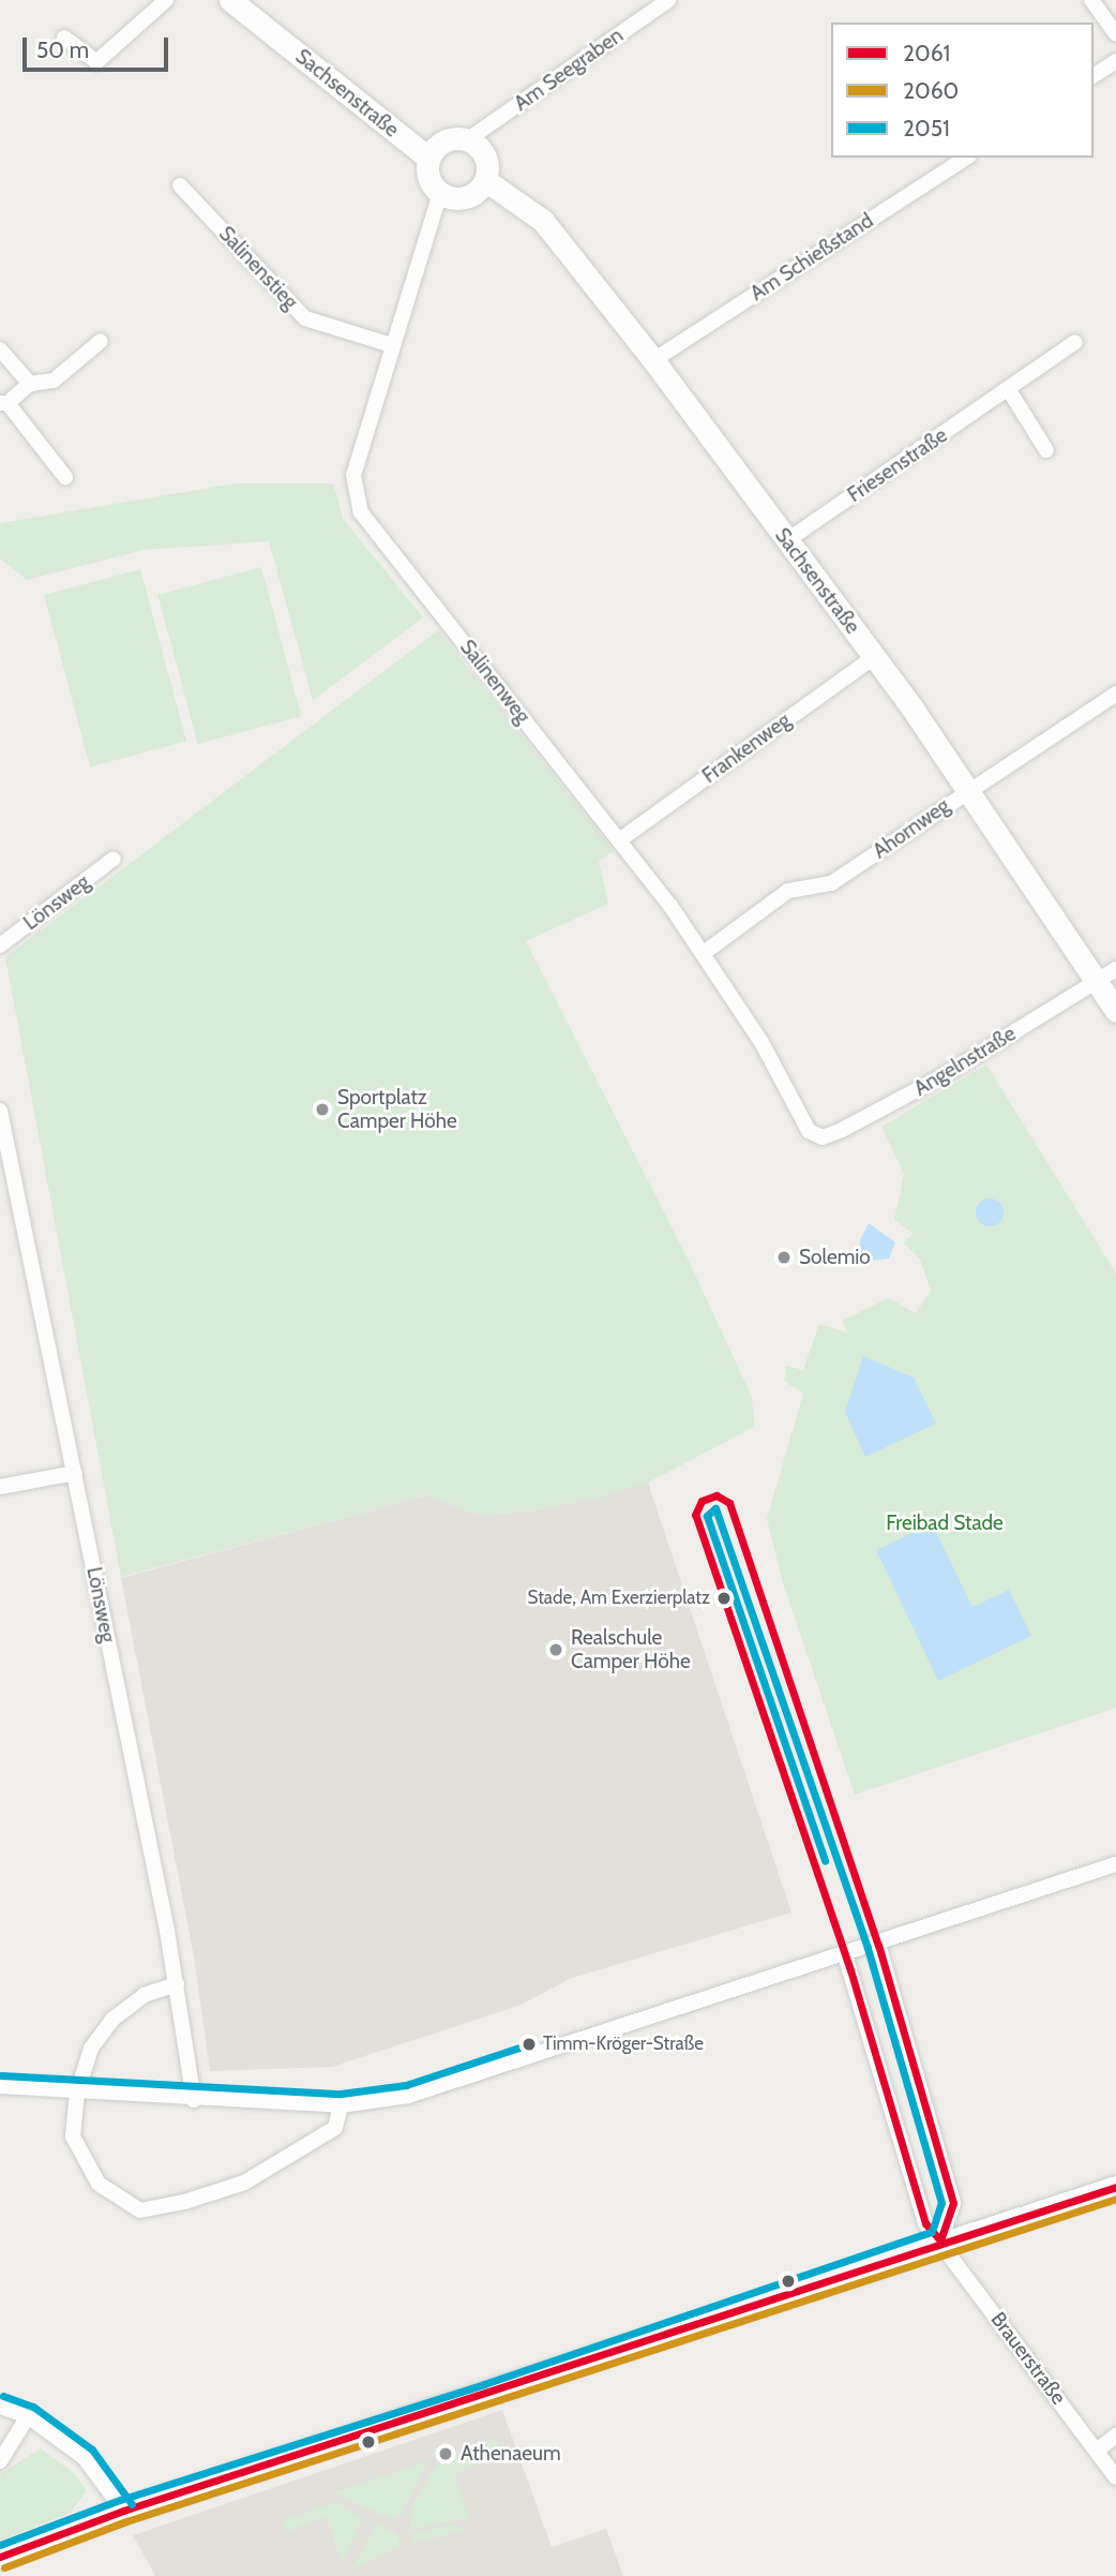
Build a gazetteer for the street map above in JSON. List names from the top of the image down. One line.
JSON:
{"streets":{"street":["Am Seegraben","Sachsenstraße","Am Schießstand","Salinenstieg","Friesenstraße","Salinenweg","Frankenweg","Ahornweg","Lönsweg","Angelnstraße","Brauerstraße"]},"crossings":[["Am Seegraben","Sachsenstraße"],["Am Seegraben","Salinenweg"],["Sachsenstraße","Am Schießstand"],["Sachsenstraße","Friesenstraße"],["Sachsenstraße","Salinenweg"],["Sachsenstraße","Frankenweg"],["Sachsenstraße","Ahornweg"],["Sachsenstraße","Angelnstraße"],["Salinenstieg","Salinenweg"],["Salinenweg","Frankenweg"],["Salinenweg","Ahornweg"],["Salinenweg","Angelnstraße"]],"parks":["Freibad Stade"],"places":["Sportplatz Camper Höhe","Solemio","Stade, Am Exerzierplatz","Realschule Camper Höhe","Timm-Kröger-Straße","Athenaeum"],"lines":["transit line 2061","transit line 2051","transit line 2060"],"legend":["2061","2060","2051"],"scale_bar":"50 m"}
